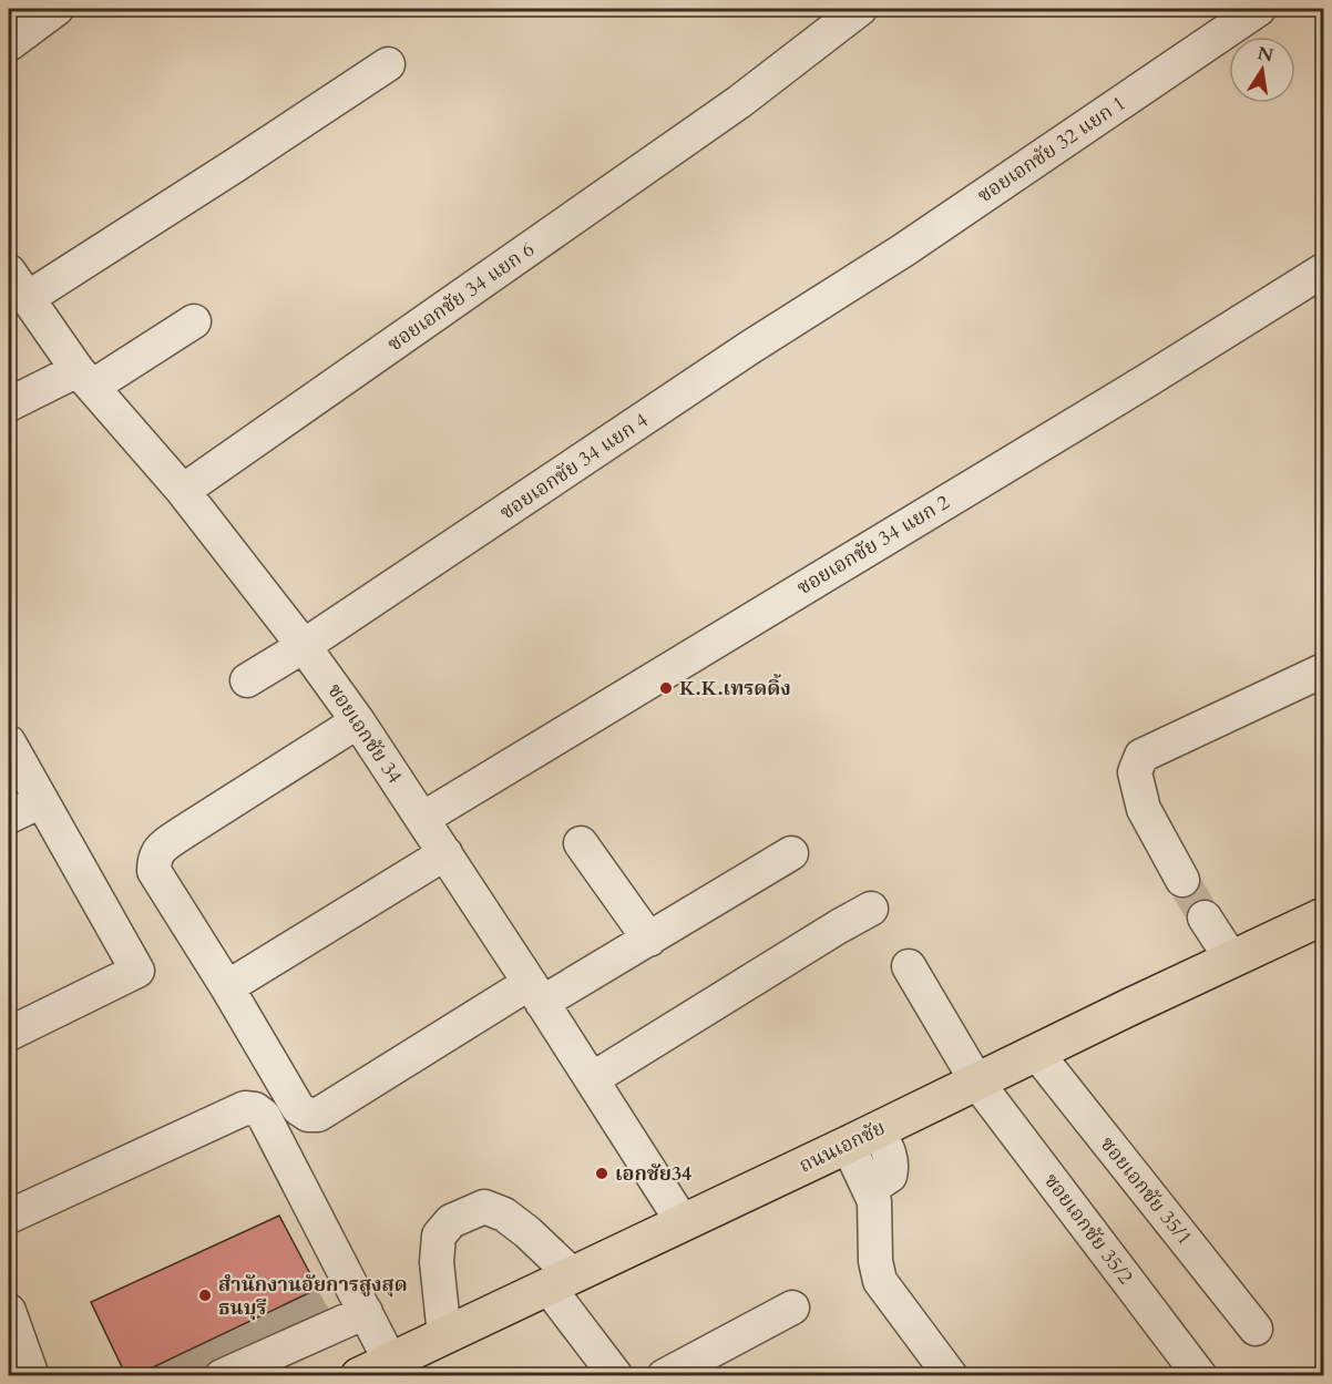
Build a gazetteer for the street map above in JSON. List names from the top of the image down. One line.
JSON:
{"streets":{"main road":["ถนนเอกชัย"],"street":["ซอยเอกชัย 32 แยก 1","ซอยเอกชัย 34 แยก 6","ซอยเอกชัย 34 แยก 4","ซอยเอกชัย 34 แยก 2","ซอยเอกชัย 34","ซอยเอกชัย 35/1","ซอยเอกชัย 35/2"]},"crossings":[["ซอยเอกชัย 32 แยก 1","ซอยเอกชัย 34 แยก 4"],["ซอยเอกชัย 34 แยก 6","ซอยเอกชัย 34"],["ซอยเอกชัย 34 แยก 4","ซอยเอกชัย 34"],["ซอยเอกชัย 34 แยก 2","ซอยเอกชัย 34"],["ซอยเอกชัย 34","ถนนเอกชัย"],["ถนนเอกชัย","ซอยเอกชัย 35/1"],["ถนนเอกชัย","ซอยเอกชัย 35/2"]],"places":["K.K.เทรดดิ้ง","เอกชัย34","สำนักงานอัยการสูงสุด ธนบุรี"],"north":"top"}
